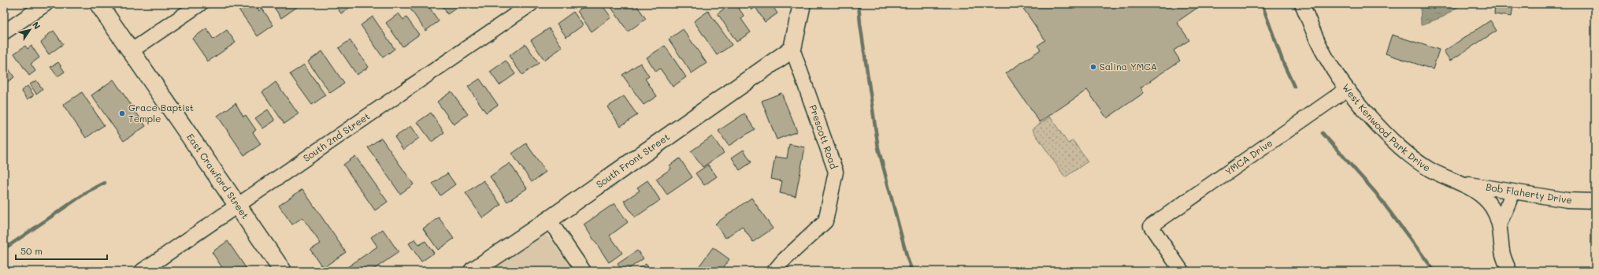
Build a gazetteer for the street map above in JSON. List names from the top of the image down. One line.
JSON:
{"streets":{"street":["West Kenwood Park Drive","South 2nd Street","Prescott Road","YMCA Drive","South Front Street","East Crawford Street","Bob Flaherty Drive"]},"crossings":[["West Kenwood Park Drive","YMCA Drive"],["West Kenwood Park Drive","Bob Flaherty Drive"],["South 2nd Street","East Crawford Street"],["Prescott Road","South Front Street"]],"places":["Salina YMCA","Grace Baptist Temple"],"scale_bar":"50 m","north":"top right"}
